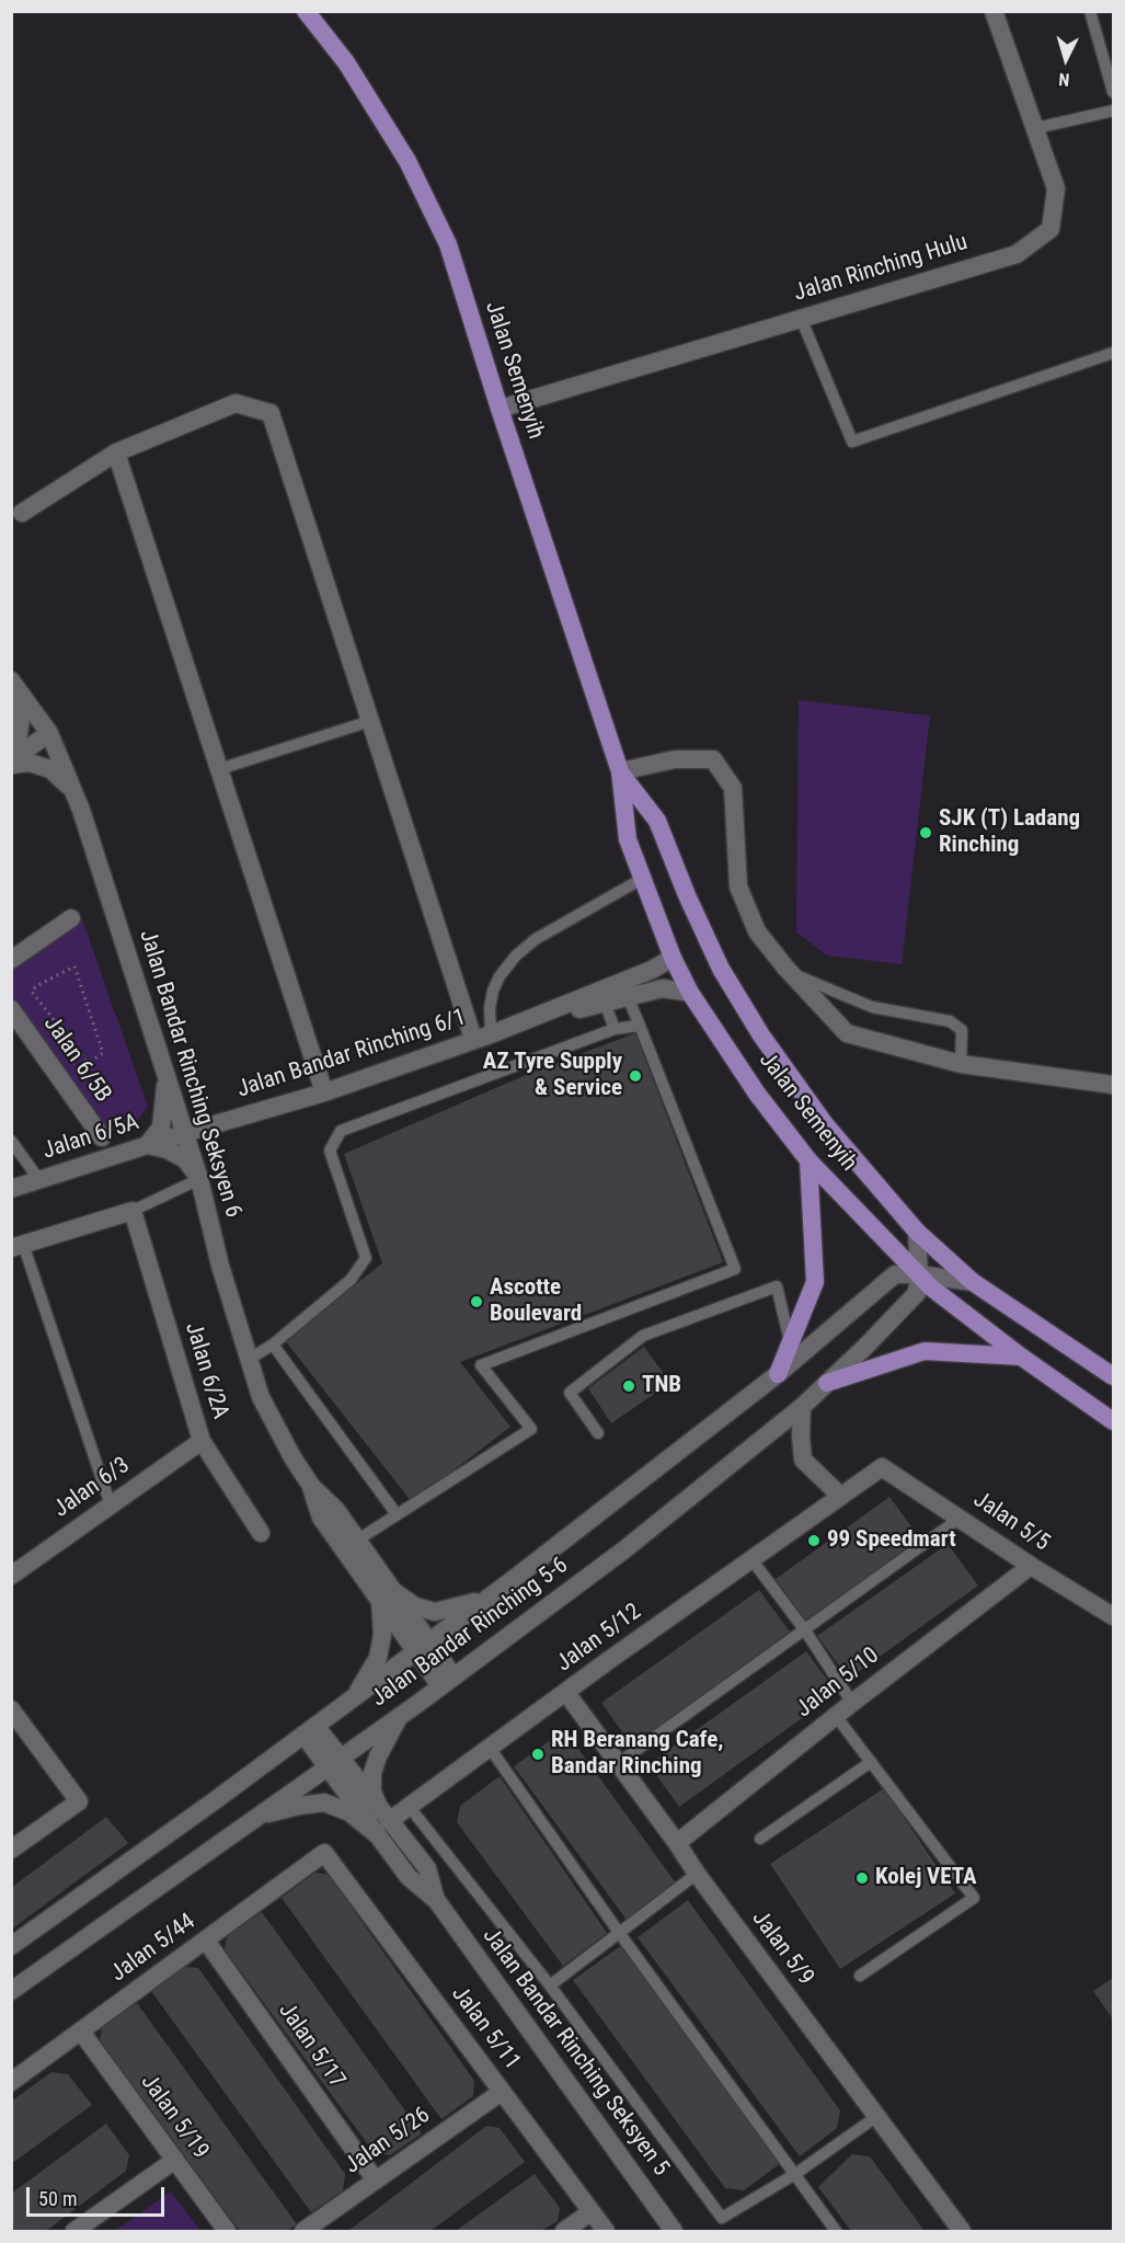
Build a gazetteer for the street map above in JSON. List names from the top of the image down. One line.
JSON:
{"streets":{"main road":["Jalan Semenyih"],"street":["Jalan Rinching Hulu","Jalan Bandar Rinching 6/1","Jalan 6/5B","Jalan Bandar Rinching Seksyen 6","Jalan 6/5A","Jalan 6/2A","Jalan 6/3","Jalan 5/5","Jalan Bandar Rinching 5-6","Jalan 5/12","Jalan 5/10","Jalan 5/44","Jalan 5/9","Jalan 5/11","Jalan 5/17","Jalan Bandar Rinching Seksyen 5","Jalan 5/19","Jalan 5/26"]},"crossings":[["Jalan Rinching Hulu","Jalan Semenyih"],["Jalan Semenyih","Jalan Bandar Rinching 6/1"],["Jalan Semenyih","Jalan Bandar Rinching 5-6"],["Jalan Bandar Rinching 6/1","Jalan Bandar Rinching Seksyen 6"],["Jalan Bandar Rinching 6/1","Jalan 6/5A"],["Jalan Bandar Rinching Seksyen 6","Jalan 6/5A"],["Jalan Bandar Rinching Seksyen 6","Jalan Bandar Rinching 5-6"],["Jalan 6/2A","Jalan 6/3"],["Jalan 5/5","Jalan 5/12"],["Jalan 5/5","Jalan 5/10"],["Jalan 5/12","Jalan 5/9"],["Jalan 5/12","Jalan Bandar Rinching Seksyen 5"],["Jalan 5/10","Jalan 5/9"],["Jalan 5/44","Jalan 5/11"],["Jalan 5/44","Jalan 5/17"],["Jalan 5/44","Jalan 5/19"],["Jalan 5/11","Jalan 5/26"],["Jalan 5/17","Jalan 5/26"]],"places":["SJK (T) Ladang Rinching","AZ Tyre Supply & Service","Ascotte Boulevard","TNB","99 Speedmart","RH Beranang Cafe, Bandar Rinching","Kolej VETA"],"scale_bar":"50 m","north":"bottom"}
